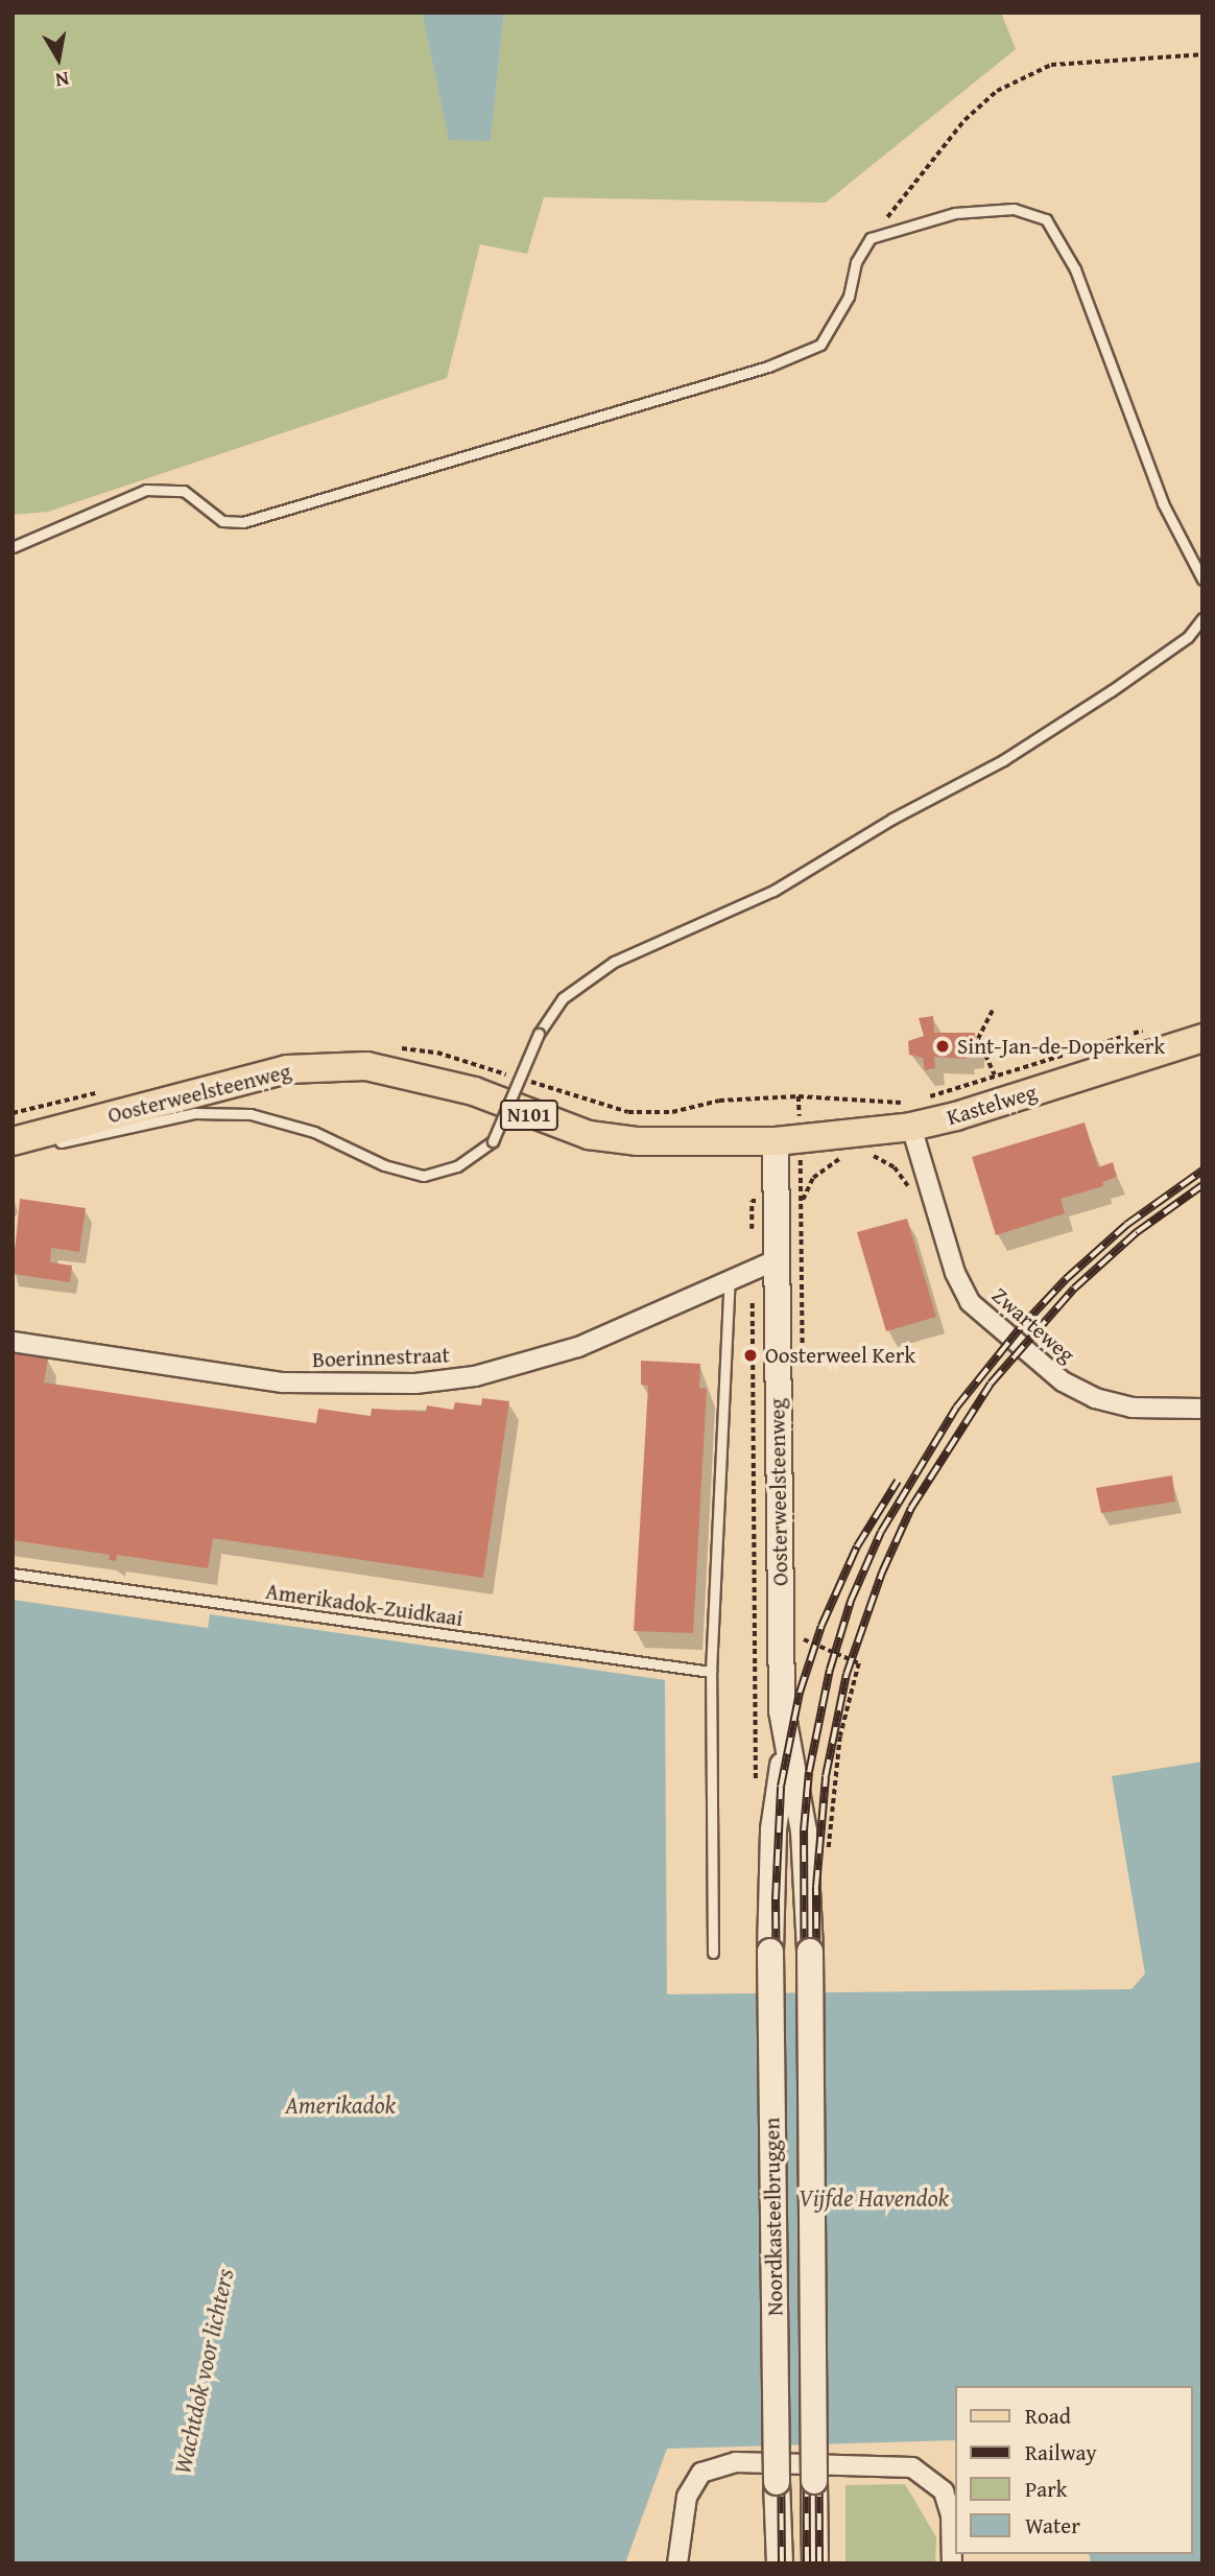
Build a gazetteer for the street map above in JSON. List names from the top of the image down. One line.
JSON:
{"streets":{"main road":["Oosterweelsteenweg","Kastelweg","N101","Noordkasteelbruggen"],"street":["Zwarteweg","Boerinnestraat"],"lane":["Amerikadok-Zuidkaai"]},"crossings":[["Oosterweelsteenweg","Kastelweg"],["Oosterweelsteenweg","Boerinnestraat"],["Oosterweelsteenweg","Noordkasteelbruggen"],["Kastelweg","Zwarteweg"]],"water":["Amerikadok","Vijfde Havendok","Wachtdok voor lichters"],"places":["Sint-Jan-de-Doperkerk","Oosterweel Kerk"],"legend":["Road","Railway","Park","Water"],"north":"bottom"}
